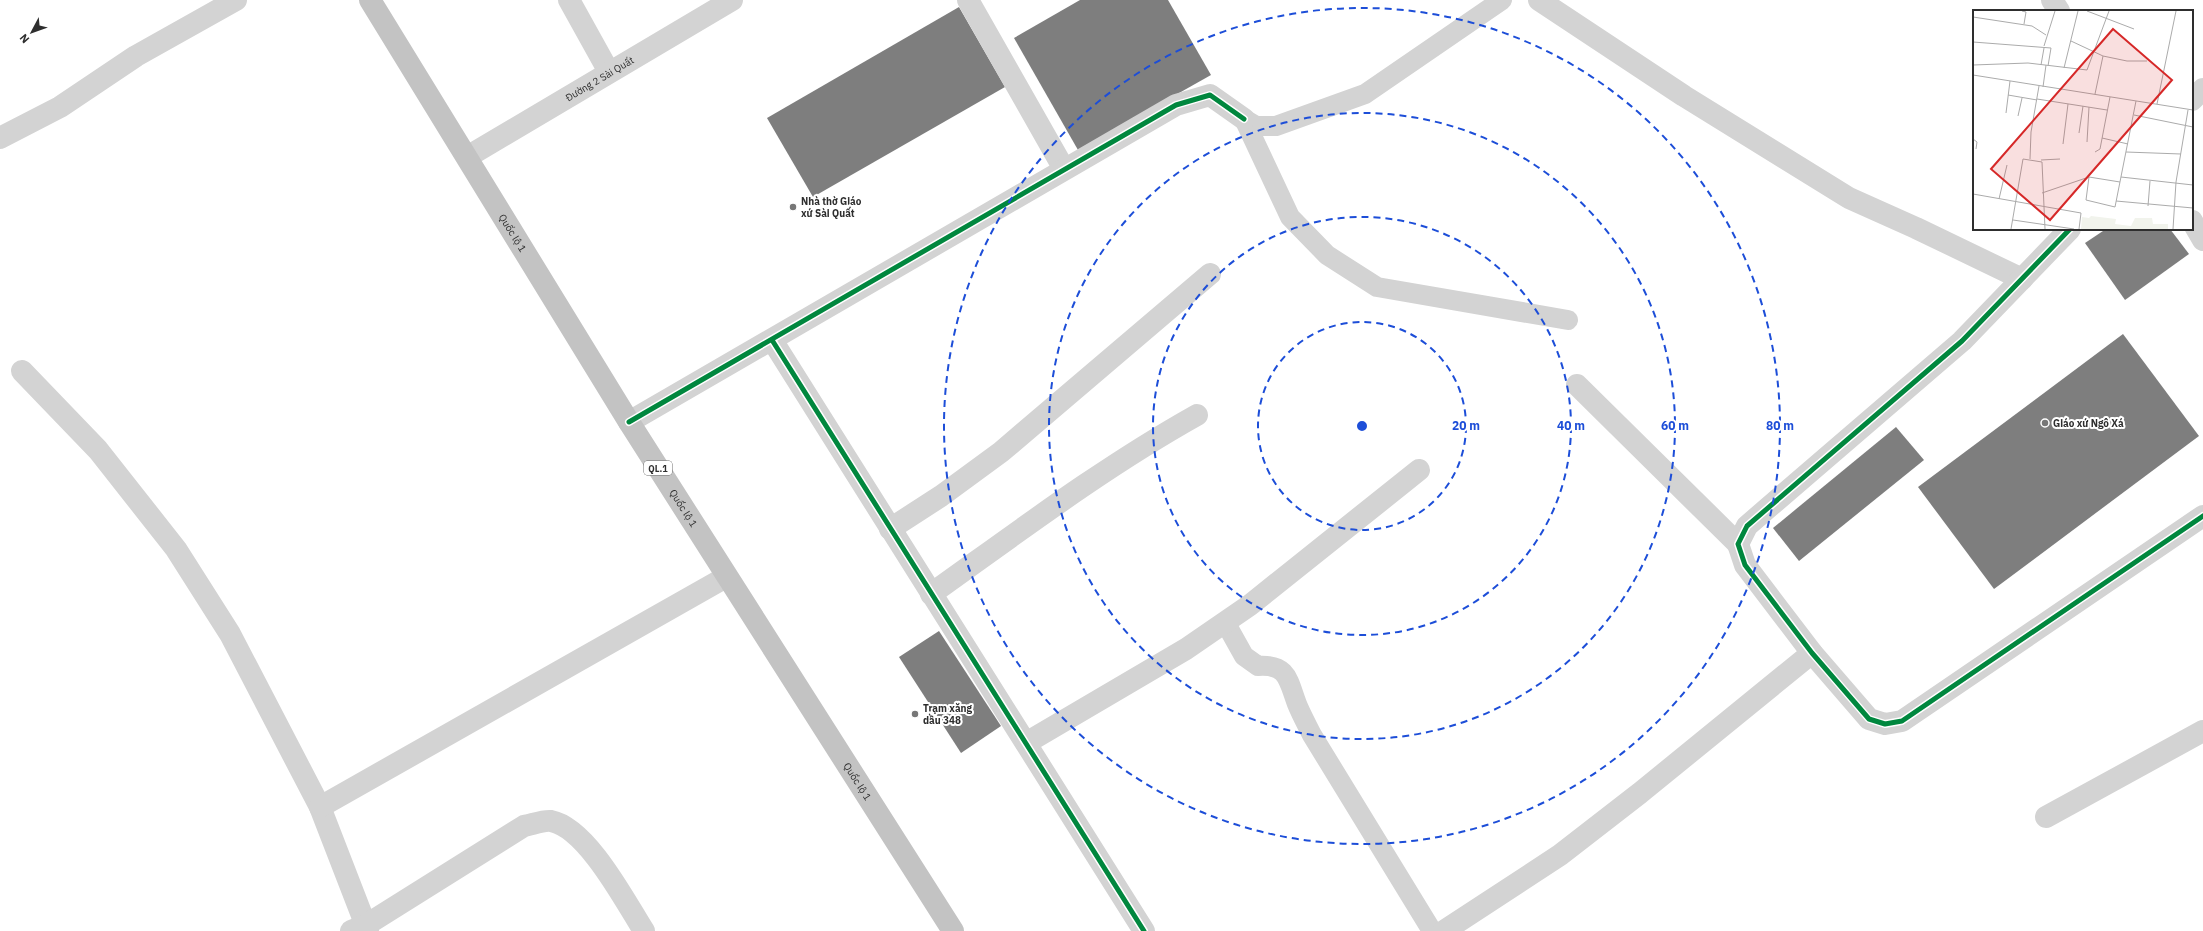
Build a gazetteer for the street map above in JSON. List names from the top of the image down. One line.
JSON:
{"streets":{"highway":["Quốc lộ 1","QL.1"],"street":["Đường 2 Sài Quất"]},"crossings":[["Đường 2 Sài Quất","Quốc lộ 1"]],"places":["Nhà thờ Giáo xứ Sài Quất","Giáo xứ Ngô Xá","Trạm xăng dầu 348"],"north":"bottom left","rings":["20 m","40 m","60 m","80 m"]}
